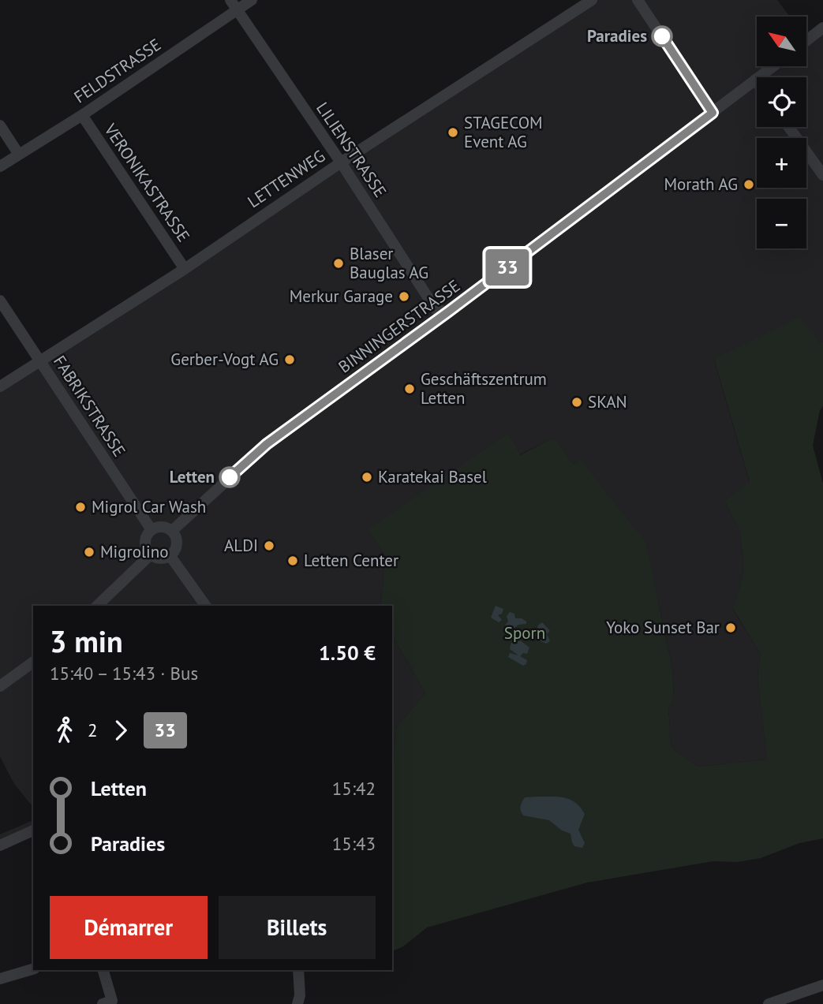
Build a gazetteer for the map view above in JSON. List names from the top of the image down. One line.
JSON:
{"streets":{"street":["FELDSTRASSE","LILIENSTRASSE","LETTENWEG","VERONIKASTRASSE","BINNINGERSTRASSE","FABRIKSTRASSE"]},"crossings":[["FELDSTRASSE","LILIENSTRASSE"],["FELDSTRASSE","VERONIKASTRASSE"],["LILIENSTRASSE","LETTENWEG"],["LILIENSTRASSE","BINNINGERSTRASSE"],["LETTENWEG","VERONIKASTRASSE"],["LETTENWEG","FABRIKSTRASSE"],["BINNINGERSTRASSE","FABRIKSTRASSE"]],"parks":["Sporn"],"places":["Paradies","STAGECOM Event AG","Morath AG","Blaser Bauglas AG","Merkur Garage","Gerber-Vogt AG","Geschäftszentrum Letten","SKAN","Letten","Karatekai Basel","Migrol Car Wash","ALDI","Migrolino","Letten Center","Yoko Sunset Bar"],"lines":["bus line 33"],"north":"top left","page":{"on_map":"33","map_buttons":["+","−"],"heading":["3 min","15:40 – 15:43 · Bus","1.50 €"],"legs":["2","33"],"list":[{"name":"Letten","value":"15:42"},{"name":"Paradies","value":"15:43"}],"buttons":["Démarrer","Billets"]}}
